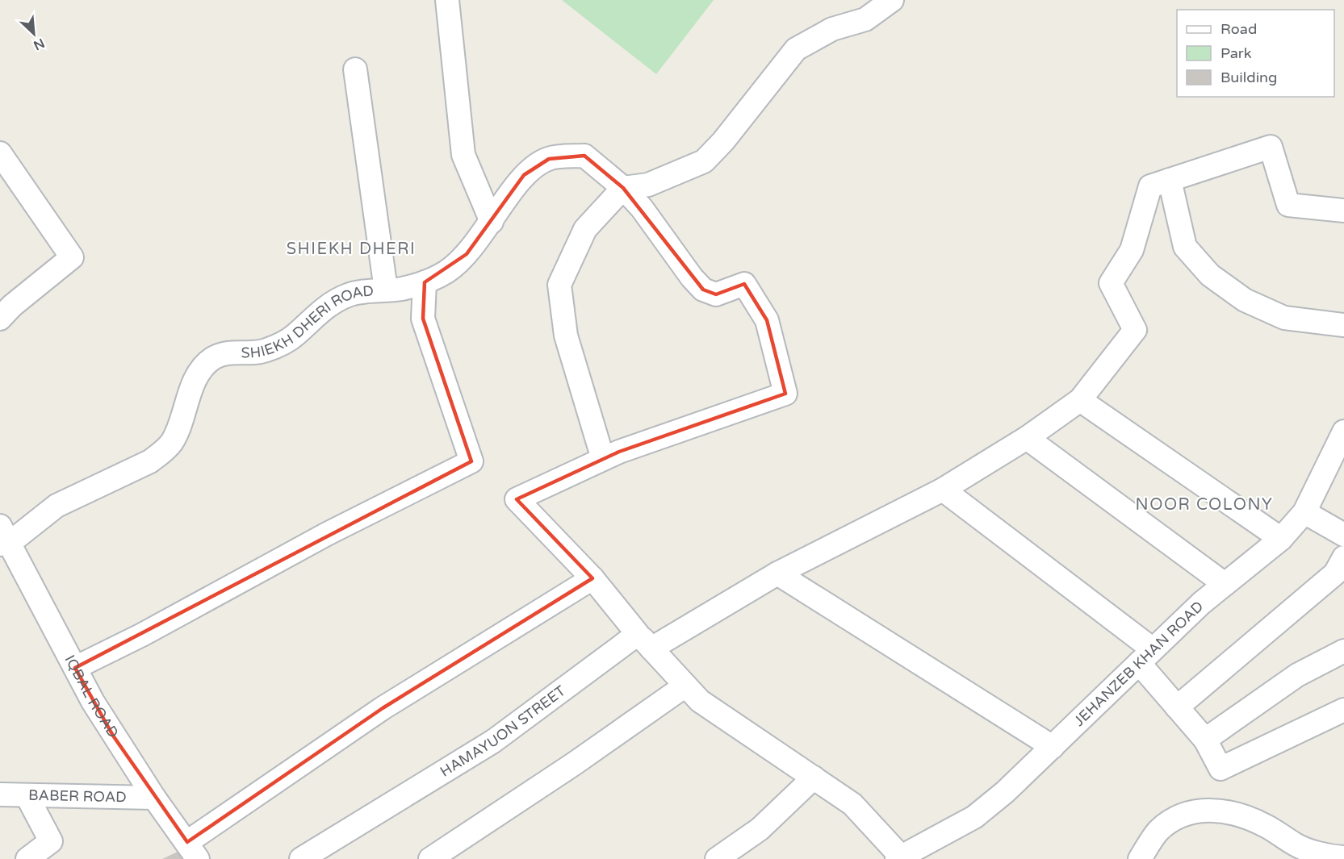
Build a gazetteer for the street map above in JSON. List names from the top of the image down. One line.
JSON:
{"streets":{"street":["SHIEKH DHERI ROAD","JEHANZEB KHAN ROAD","IQBAL ROAD","HAMAYUON STREET","BABER ROAD"]},"crossings":[["SHIEKH DHERI ROAD","IQBAL ROAD"],["IQBAL ROAD","BABER ROAD"]],"districts":["SHIEKH DHERI","NOOR COLONY"],"legend":["Road","Park","Building"],"north":"bottom right"}
